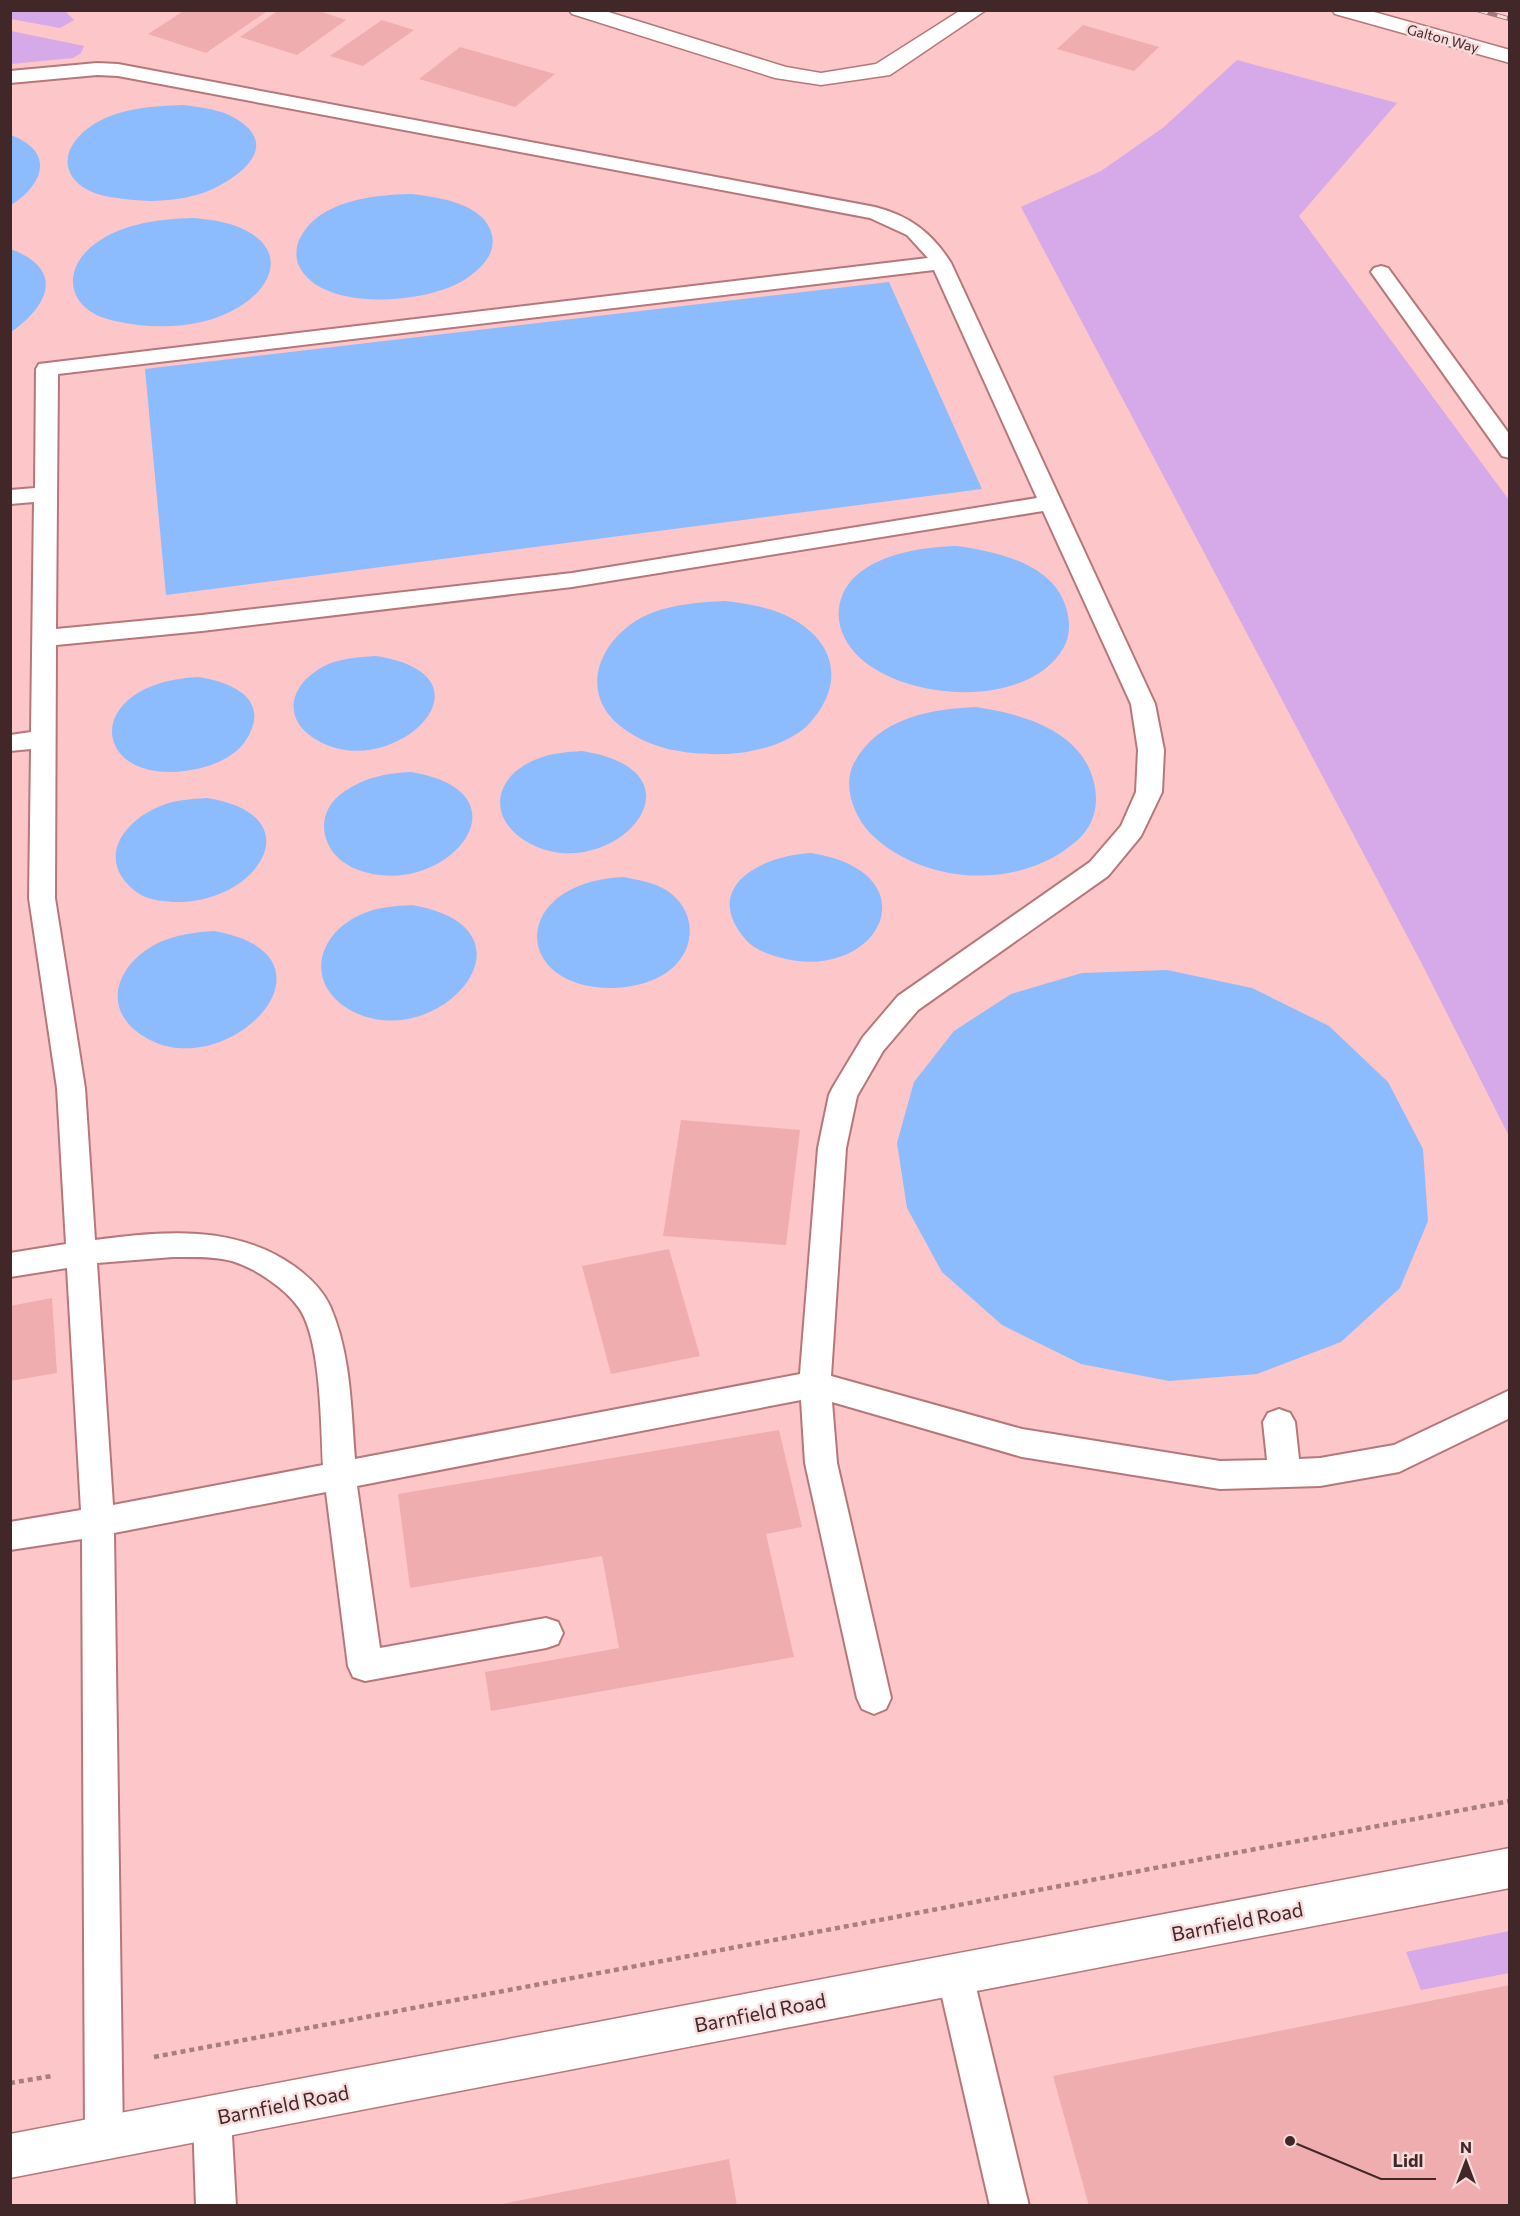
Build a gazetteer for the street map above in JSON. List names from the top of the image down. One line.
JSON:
{"streets":{"street":["Galton Way","Barnfield Road"]},"places":["Lidl"],"north":"top"}
